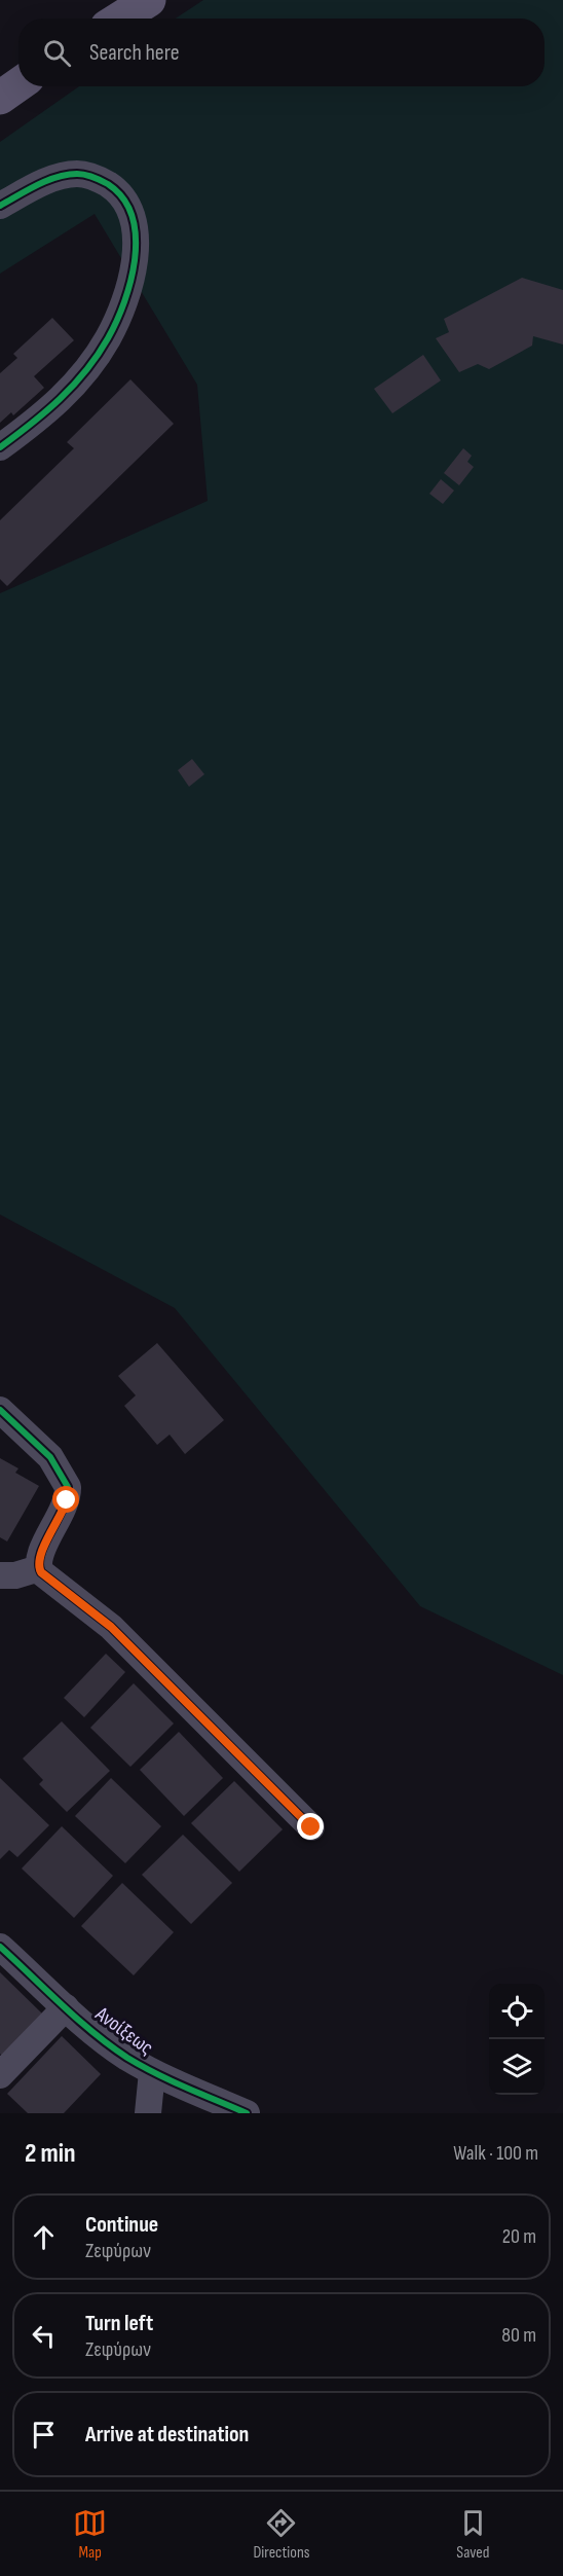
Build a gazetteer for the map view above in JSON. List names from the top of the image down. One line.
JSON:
{"streets":{"street":["Ανοίξεως"]},"page":{"search":"Search here","heading":["2 min","Walk · 100 m"],"list":[["Continue","Ζεφύρων","20 m"],["Turn left","Ζεφύρων","80 m"],"Arrive at destination"],"nav":["Map","Directions","Saved"]}}
